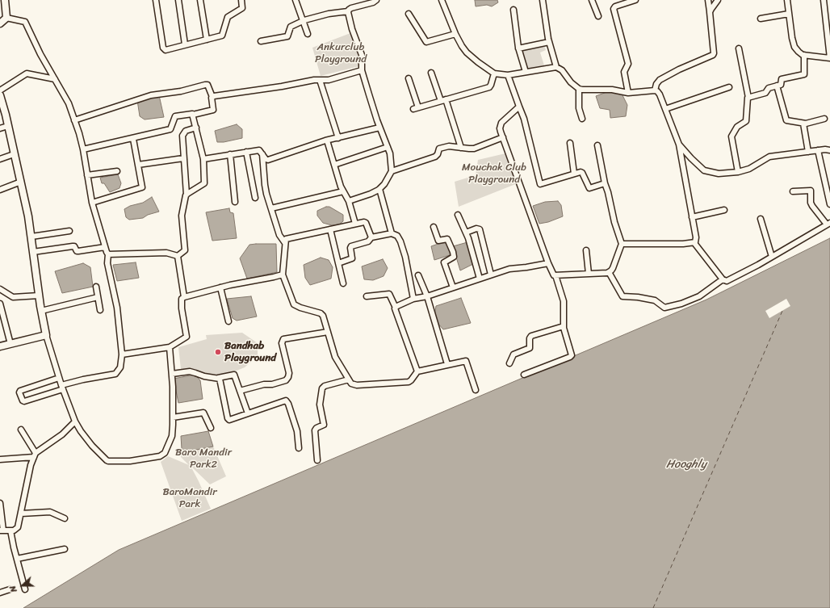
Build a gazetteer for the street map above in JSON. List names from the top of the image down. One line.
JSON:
{"water":["Hooghly"],"parks":["Ankurclub Playground","Mouchak Club Playground","Baro Mandir Park2","BaroMandir Park"],"places":["Bandhab Playground"],"north":"left"}
